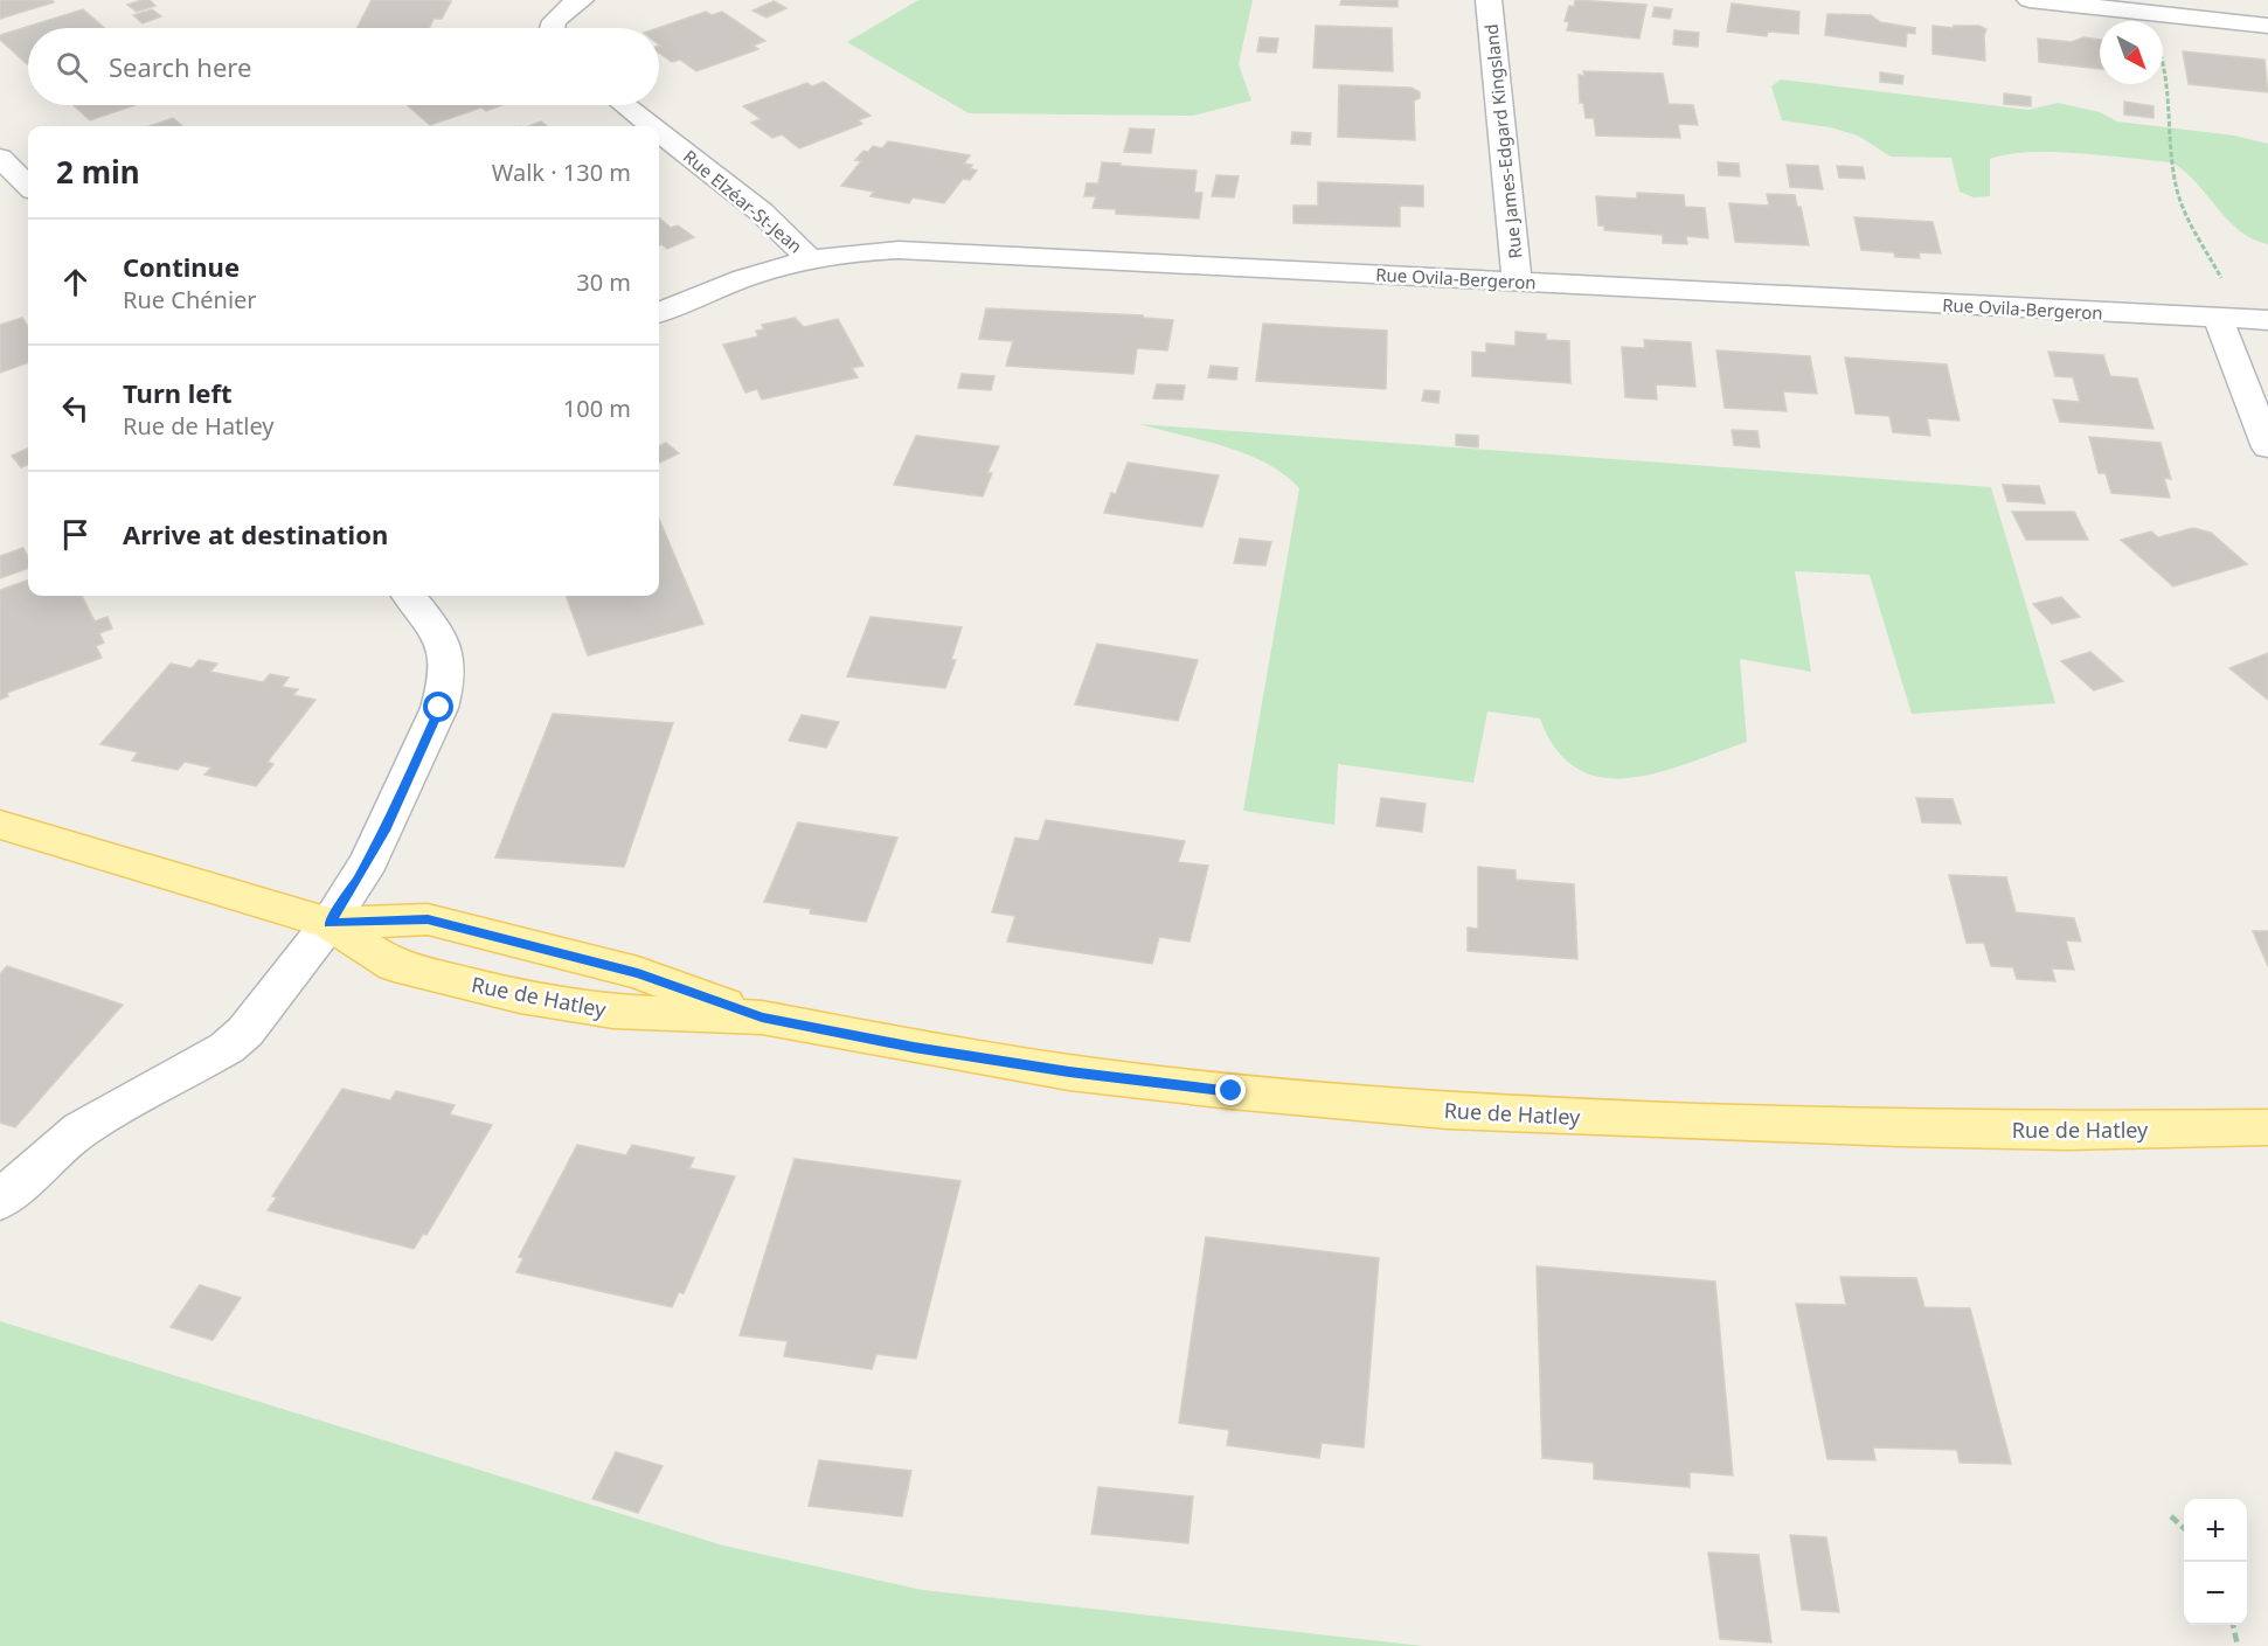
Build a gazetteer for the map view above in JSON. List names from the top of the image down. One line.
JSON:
{"streets":{"main road":["Rue de Hatley"],"street":["Rue James-Edgard Kingsland","Rue Elzéar-St-Jean","Rue Ovila-Bergeron"]},"crossings":[["Rue James-Edgard Kingsland","Rue Ovila-Bergeron"],["Rue Elzéar-St-Jean","Rue Ovila-Bergeron"]],"north":"bottom right","page":{"search":"Search here","heading":["2 min","Walk · 130 m"],"list":[["Continue","Rue Chénier","30 m"],["Turn left","Rue de Hatley","100 m"],"Arrive at destination"],"map_buttons":["+","−"]}}
